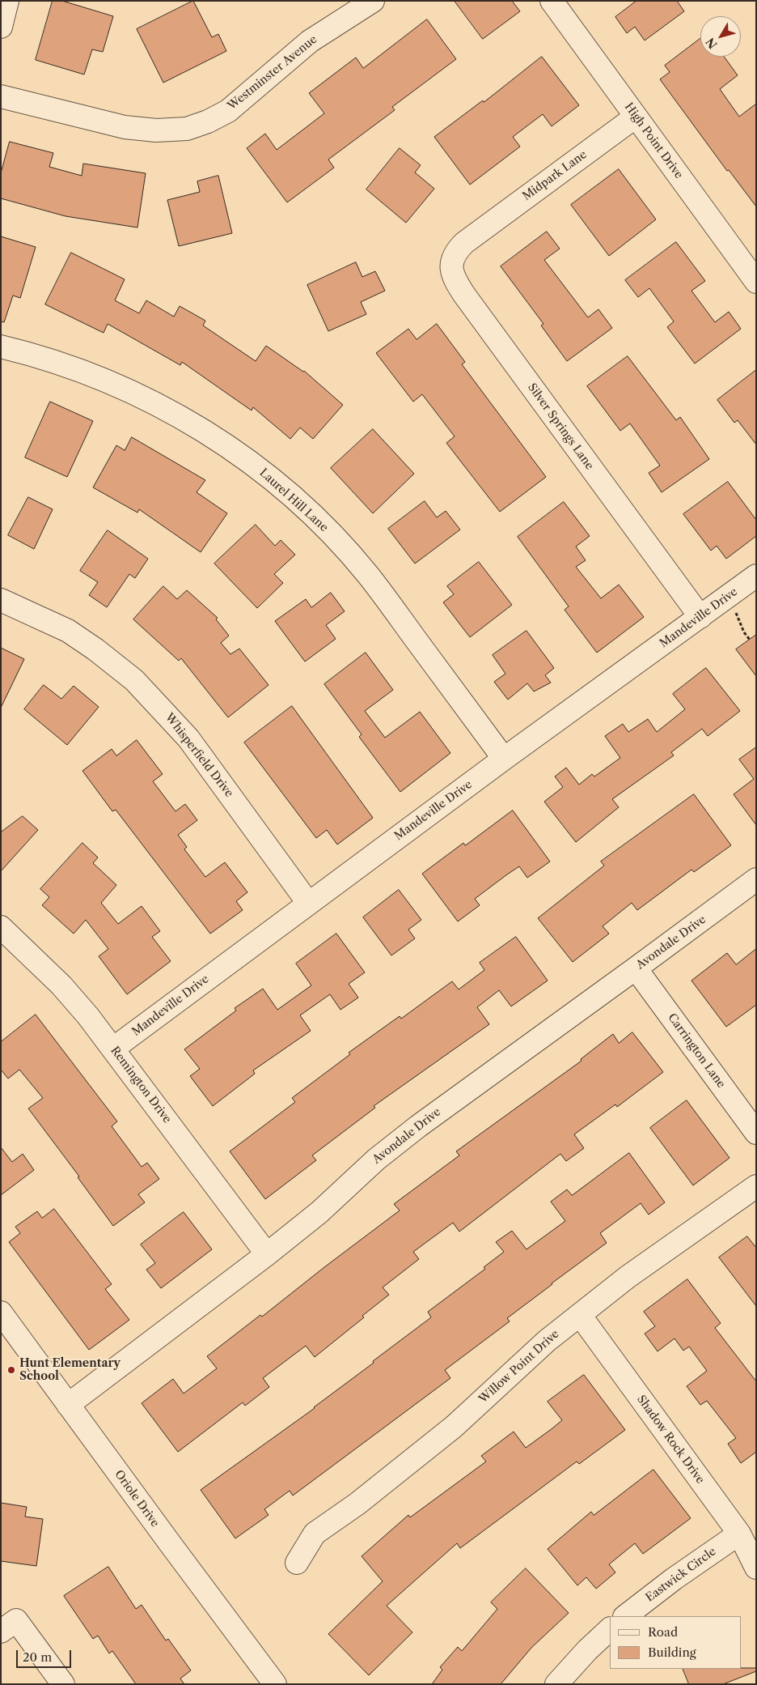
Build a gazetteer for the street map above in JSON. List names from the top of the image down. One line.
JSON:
{"streets":{"street":["Westminster Avenue","High Point Drive","Midpark Lane","Silver Springs Lane","Laurel Hill Lane","Mandeville Drive","Whisperfield Drive","Avondale Drive","Carrington Lane","Remington Drive","Willow Point Drive","Shadow Rock Drive","Oriole Drive","Eastwick Circle"]},"crossings":[["High Point Drive","Midpark Lane"],["Midpark Lane","Silver Springs Lane"],["Silver Springs Lane","Mandeville Drive"],["Laurel Hill Lane","Mandeville Drive"],["Mandeville Drive","Whisperfield Drive"],["Mandeville Drive","Remington Drive"],["Avondale Drive","Carrington Lane"],["Avondale Drive","Remington Drive"],["Avondale Drive","Oriole Drive"],["Willow Point Drive","Shadow Rock Drive"],["Shadow Rock Drive","Eastwick Circle"]],"places":["Hunt Elementary School"],"legend":["Road","Building"],"scale_bar":"20 m","north":"bottom left"}
